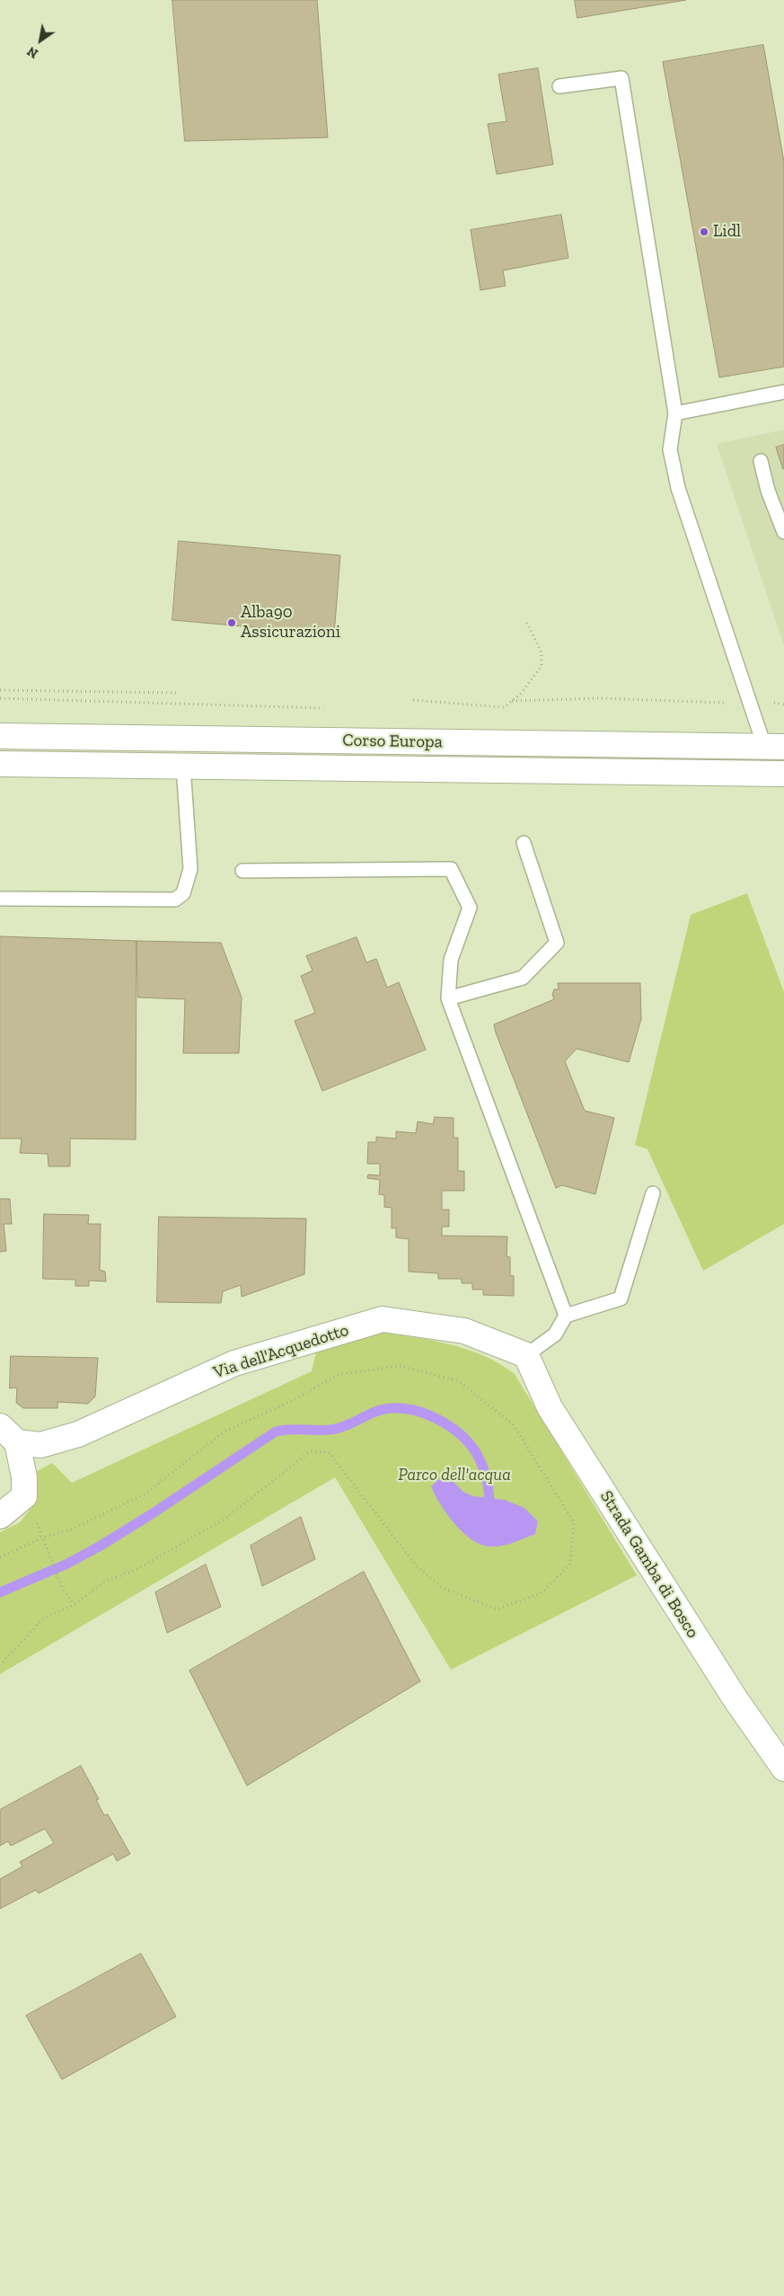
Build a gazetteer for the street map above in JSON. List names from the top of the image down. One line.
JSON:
{"streets":{"main road":["Corso Europa","Via dell'Acquedotto","Strada Gamba di Bosco"]},"crossings":[["Via dell'Acquedotto","Strada Gamba di Bosco"]],"parks":["Parco dell'acqua"],"places":["Lidl","Alba90 Assicurazioni"],"north":"bottom left"}
